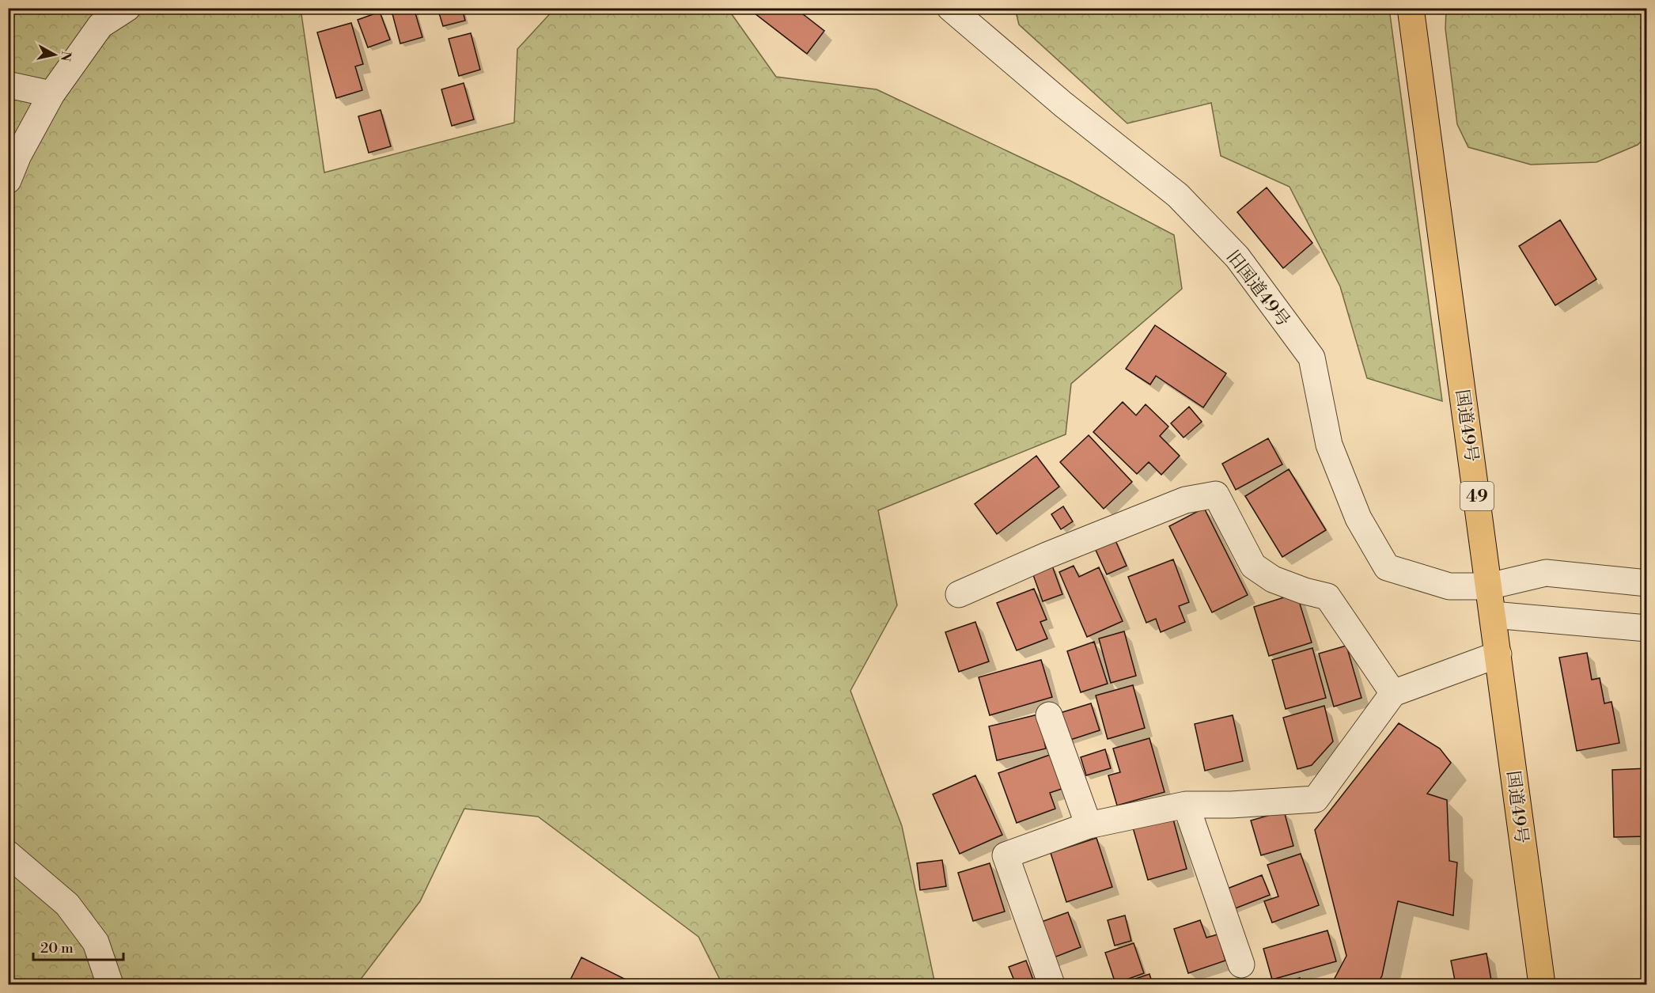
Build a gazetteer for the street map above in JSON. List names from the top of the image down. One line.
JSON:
{"streets":{"highway":["国道49号","49"],"street":["旧国道49号"]},"crossings":[["旧国道49号","国道49号"]],"scale_bar":"20 m","north":"right"}
